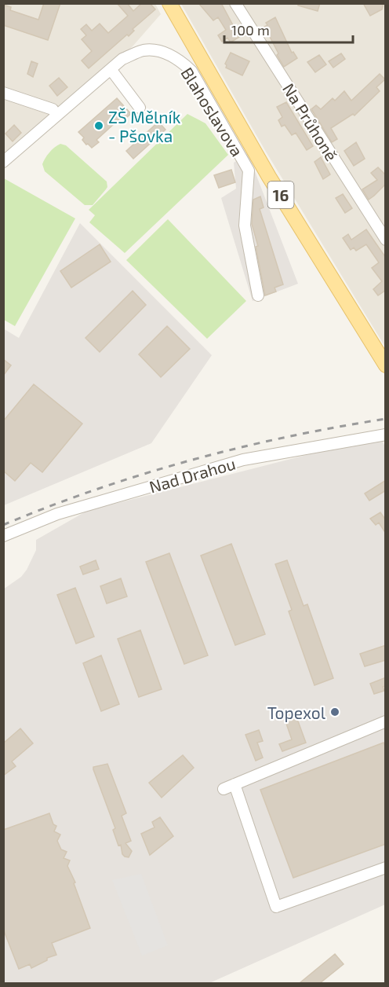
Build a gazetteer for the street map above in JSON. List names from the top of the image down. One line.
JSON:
{"streets":{"main road":["16"],"street":["Blahoslavova","Na Průhoně","Nad Drahou"]},"places":["ZŠ Mělník - Pšovka","Topexol"],"scale_bar":"100 m"}
